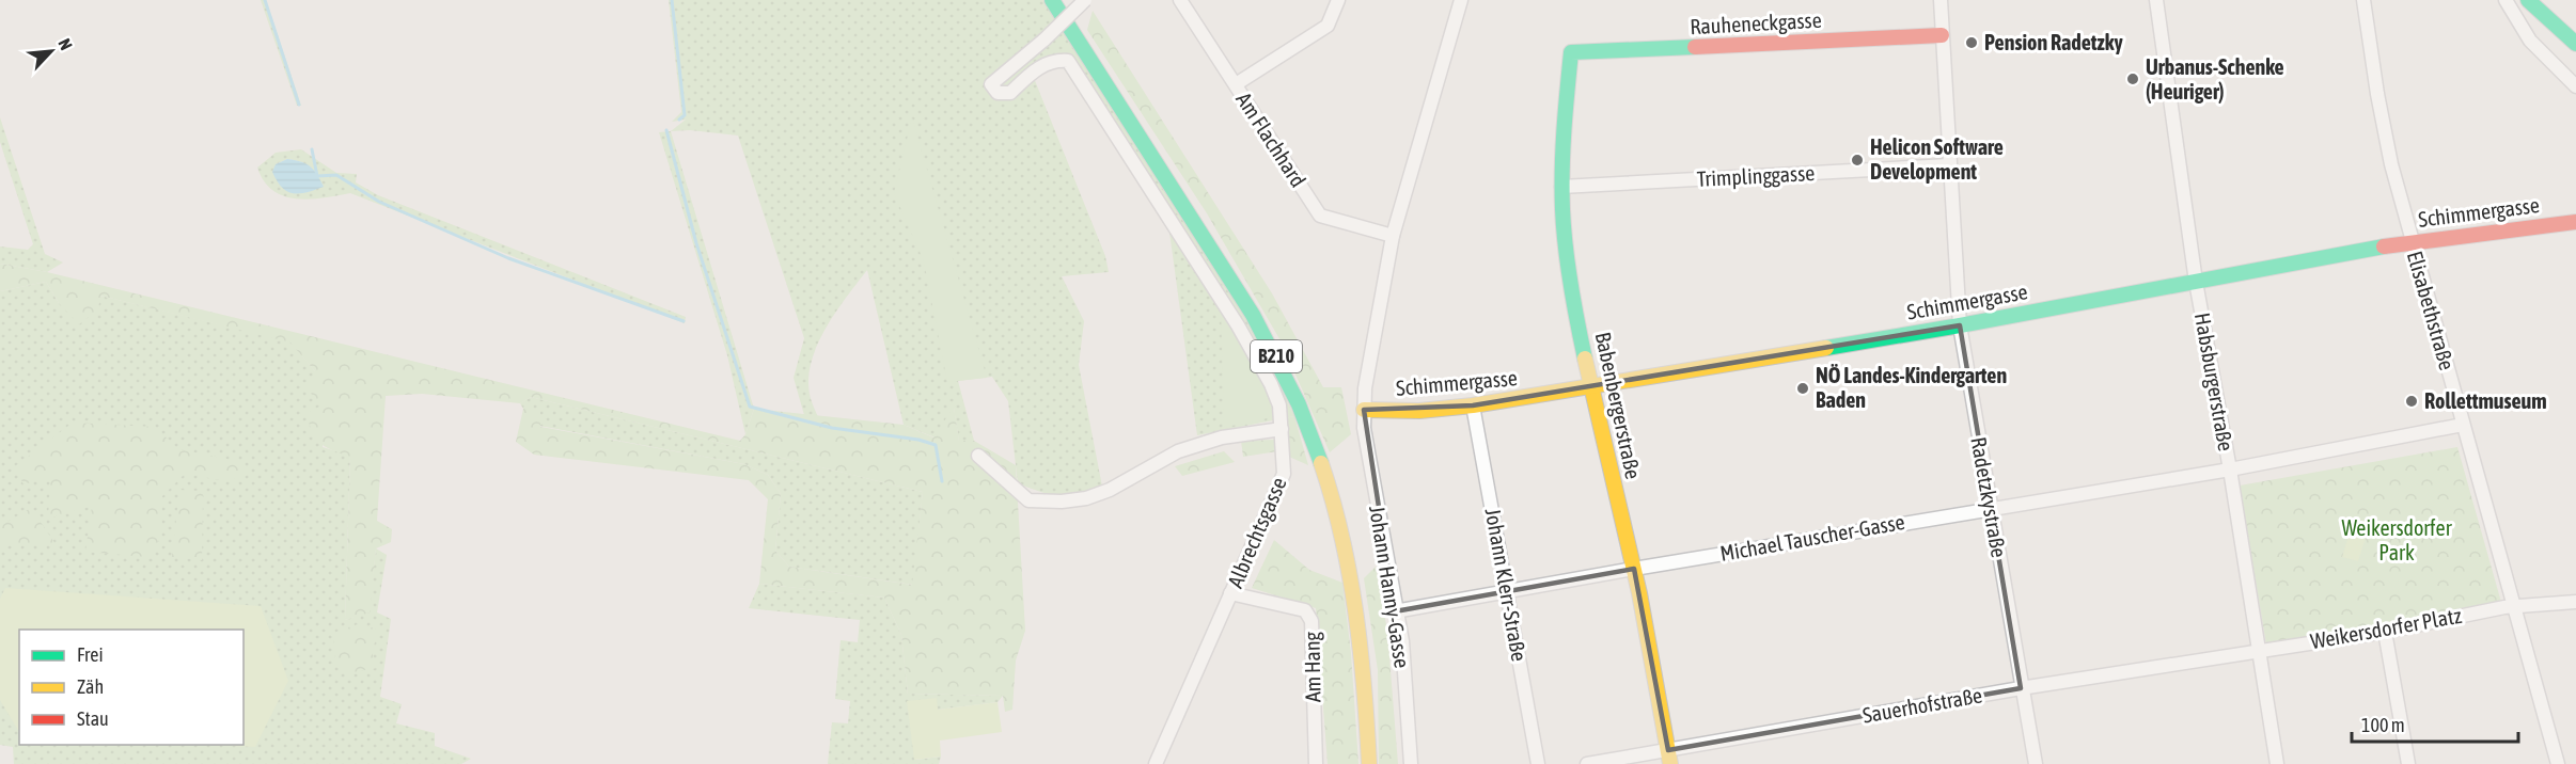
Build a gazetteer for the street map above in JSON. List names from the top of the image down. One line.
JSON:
{"streets":{"street":["Rauheneckgasse","Am Flachhard","Trimplinggasse","Schimmergasse","Elisabethstraße","B210","Habsburgerstraße","Babenbergerstraße","Radetzkystraße","Albrechtsgasse","Michael Tauscher-Gasse","Johann Klerr-Straße","Johann Hanny-Gasse","Weikersdorfer Platz","Am Hang","Sauerhofstraße"]},"crossings":[["Rauheneckgasse","Babenbergerstraße"],["Rauheneckgasse","Radetzkystraße"],["Trimplinggasse","Babenbergerstraße"],["Trimplinggasse","Radetzkystraße"],["Schimmergasse","Elisabethstraße"],["Schimmergasse","Habsburgerstraße"],["Schimmergasse","Babenbergerstraße"],["Schimmergasse","Radetzkystraße"],["Schimmergasse","Johann Klerr-Straße"],["Schimmergasse","Johann Hanny-Gasse"],["Elisabethstraße","Weikersdorfer Platz"],["Habsburgerstraße","Michael Tauscher-Gasse"],["Habsburgerstraße","Weikersdorfer Platz"],["Habsburgerstraße","Sauerhofstraße"],["Babenbergerstraße","Michael Tauscher-Gasse"],["Babenbergerstraße","Sauerhofstraße"],["Radetzkystraße","Michael Tauscher-Gasse"],["Radetzkystraße","Sauerhofstraße"],["Albrechtsgasse","Am Hang"],["Michael Tauscher-Gasse","Johann Klerr-Straße"],["Michael Tauscher-Gasse","Johann Hanny-Gasse"],["Weikersdorfer Platz","Sauerhofstraße"]],"parks":["Weikersdorfer Park"],"places":["Pension Radetzky","Urbanus-Schenke (Heuriger)","Helicon Software Development","NÖ Landes-Kindergarten Baden","Rollettmuseum"],"legend":["Frei","Zäh","Stau"],"scale_bar":"100 m","north":"top right"}
